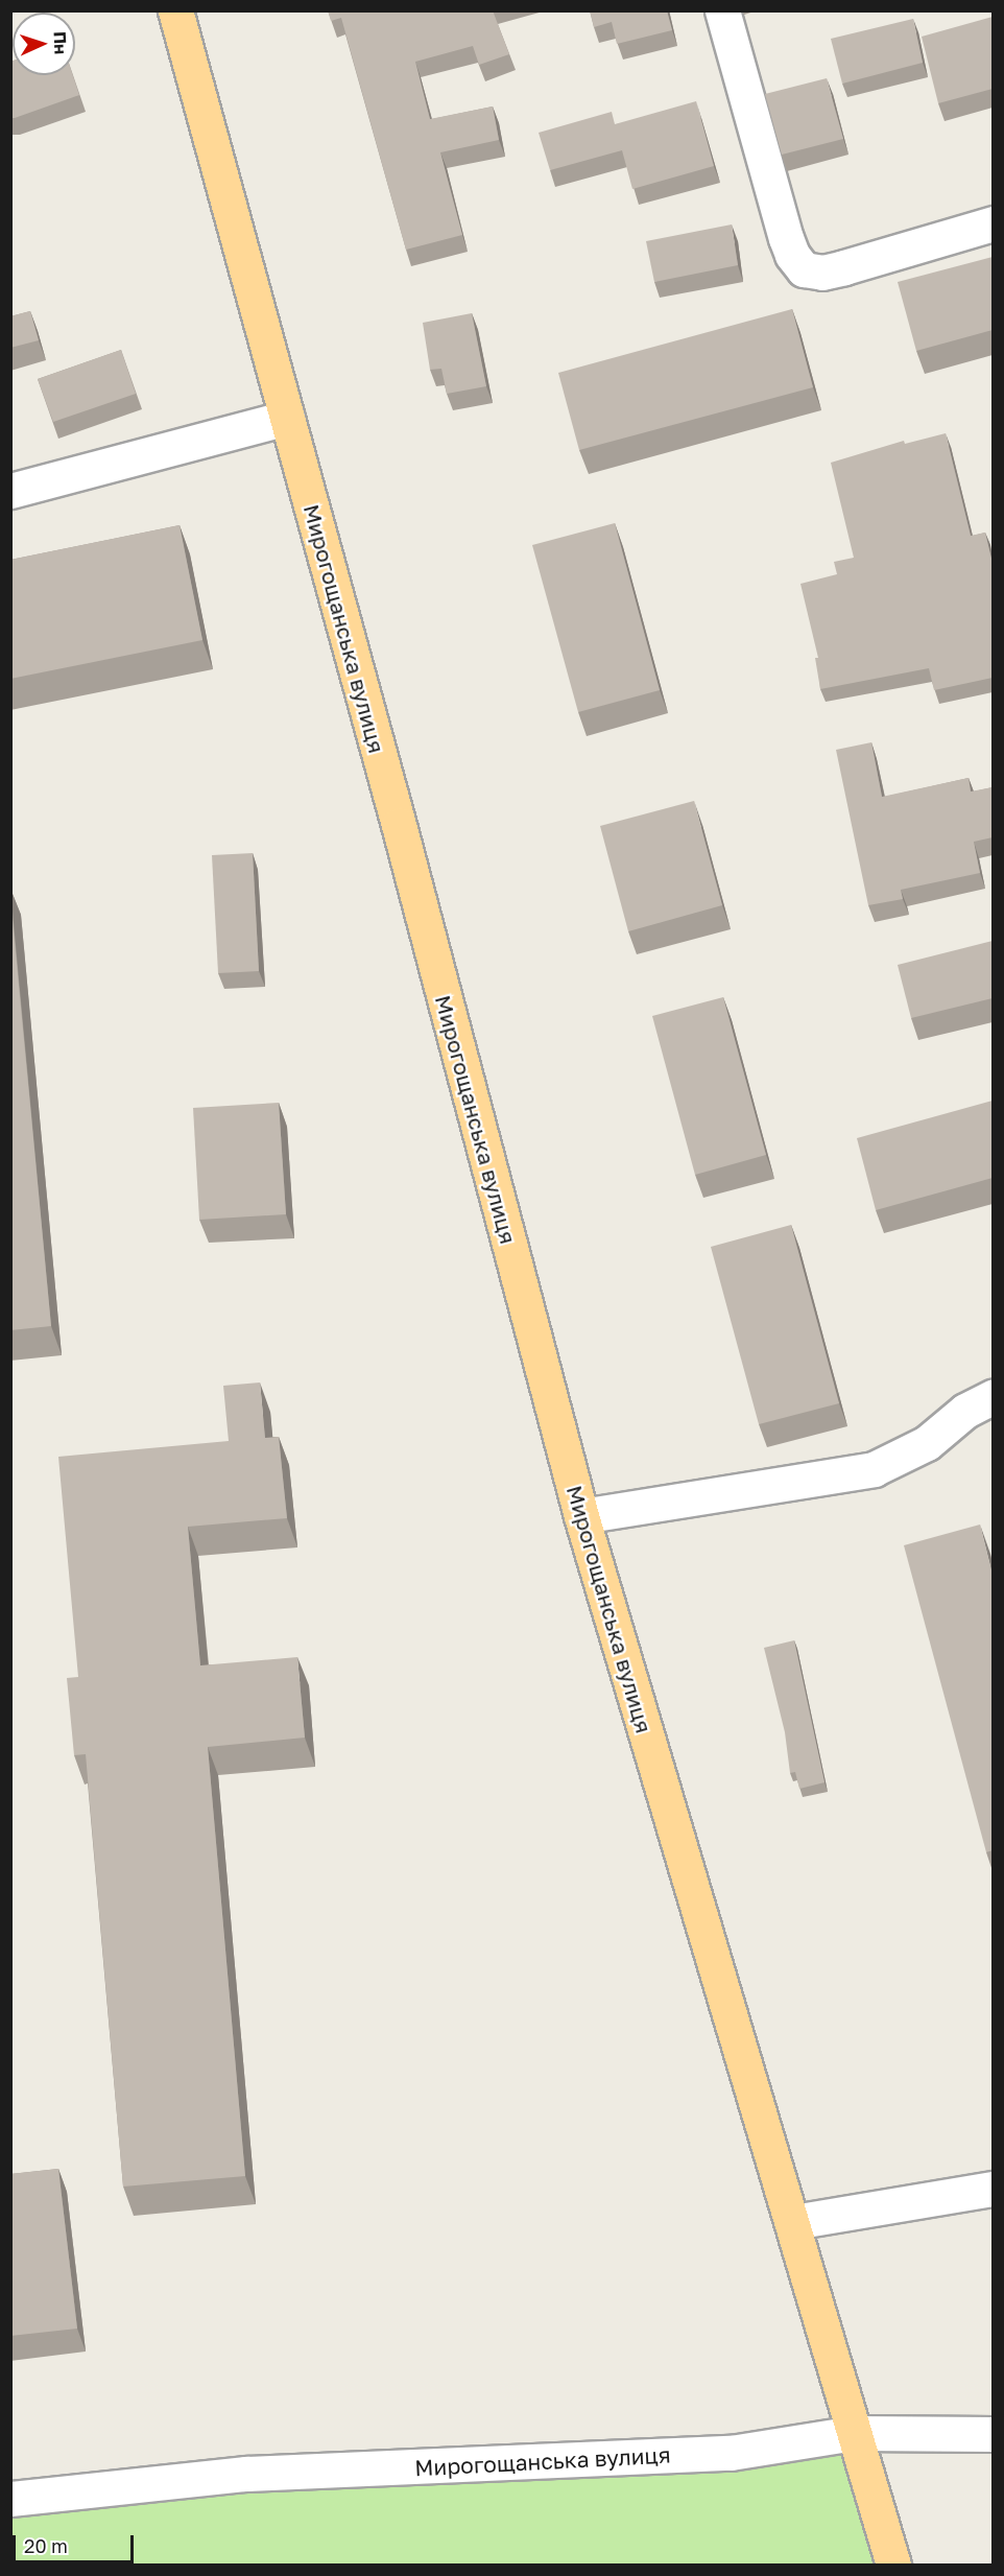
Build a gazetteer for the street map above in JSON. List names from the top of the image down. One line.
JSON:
{"streets":{"main road":["Мирогощанська вулиця"]},"scale_bar":"20 m","north":"right"}
